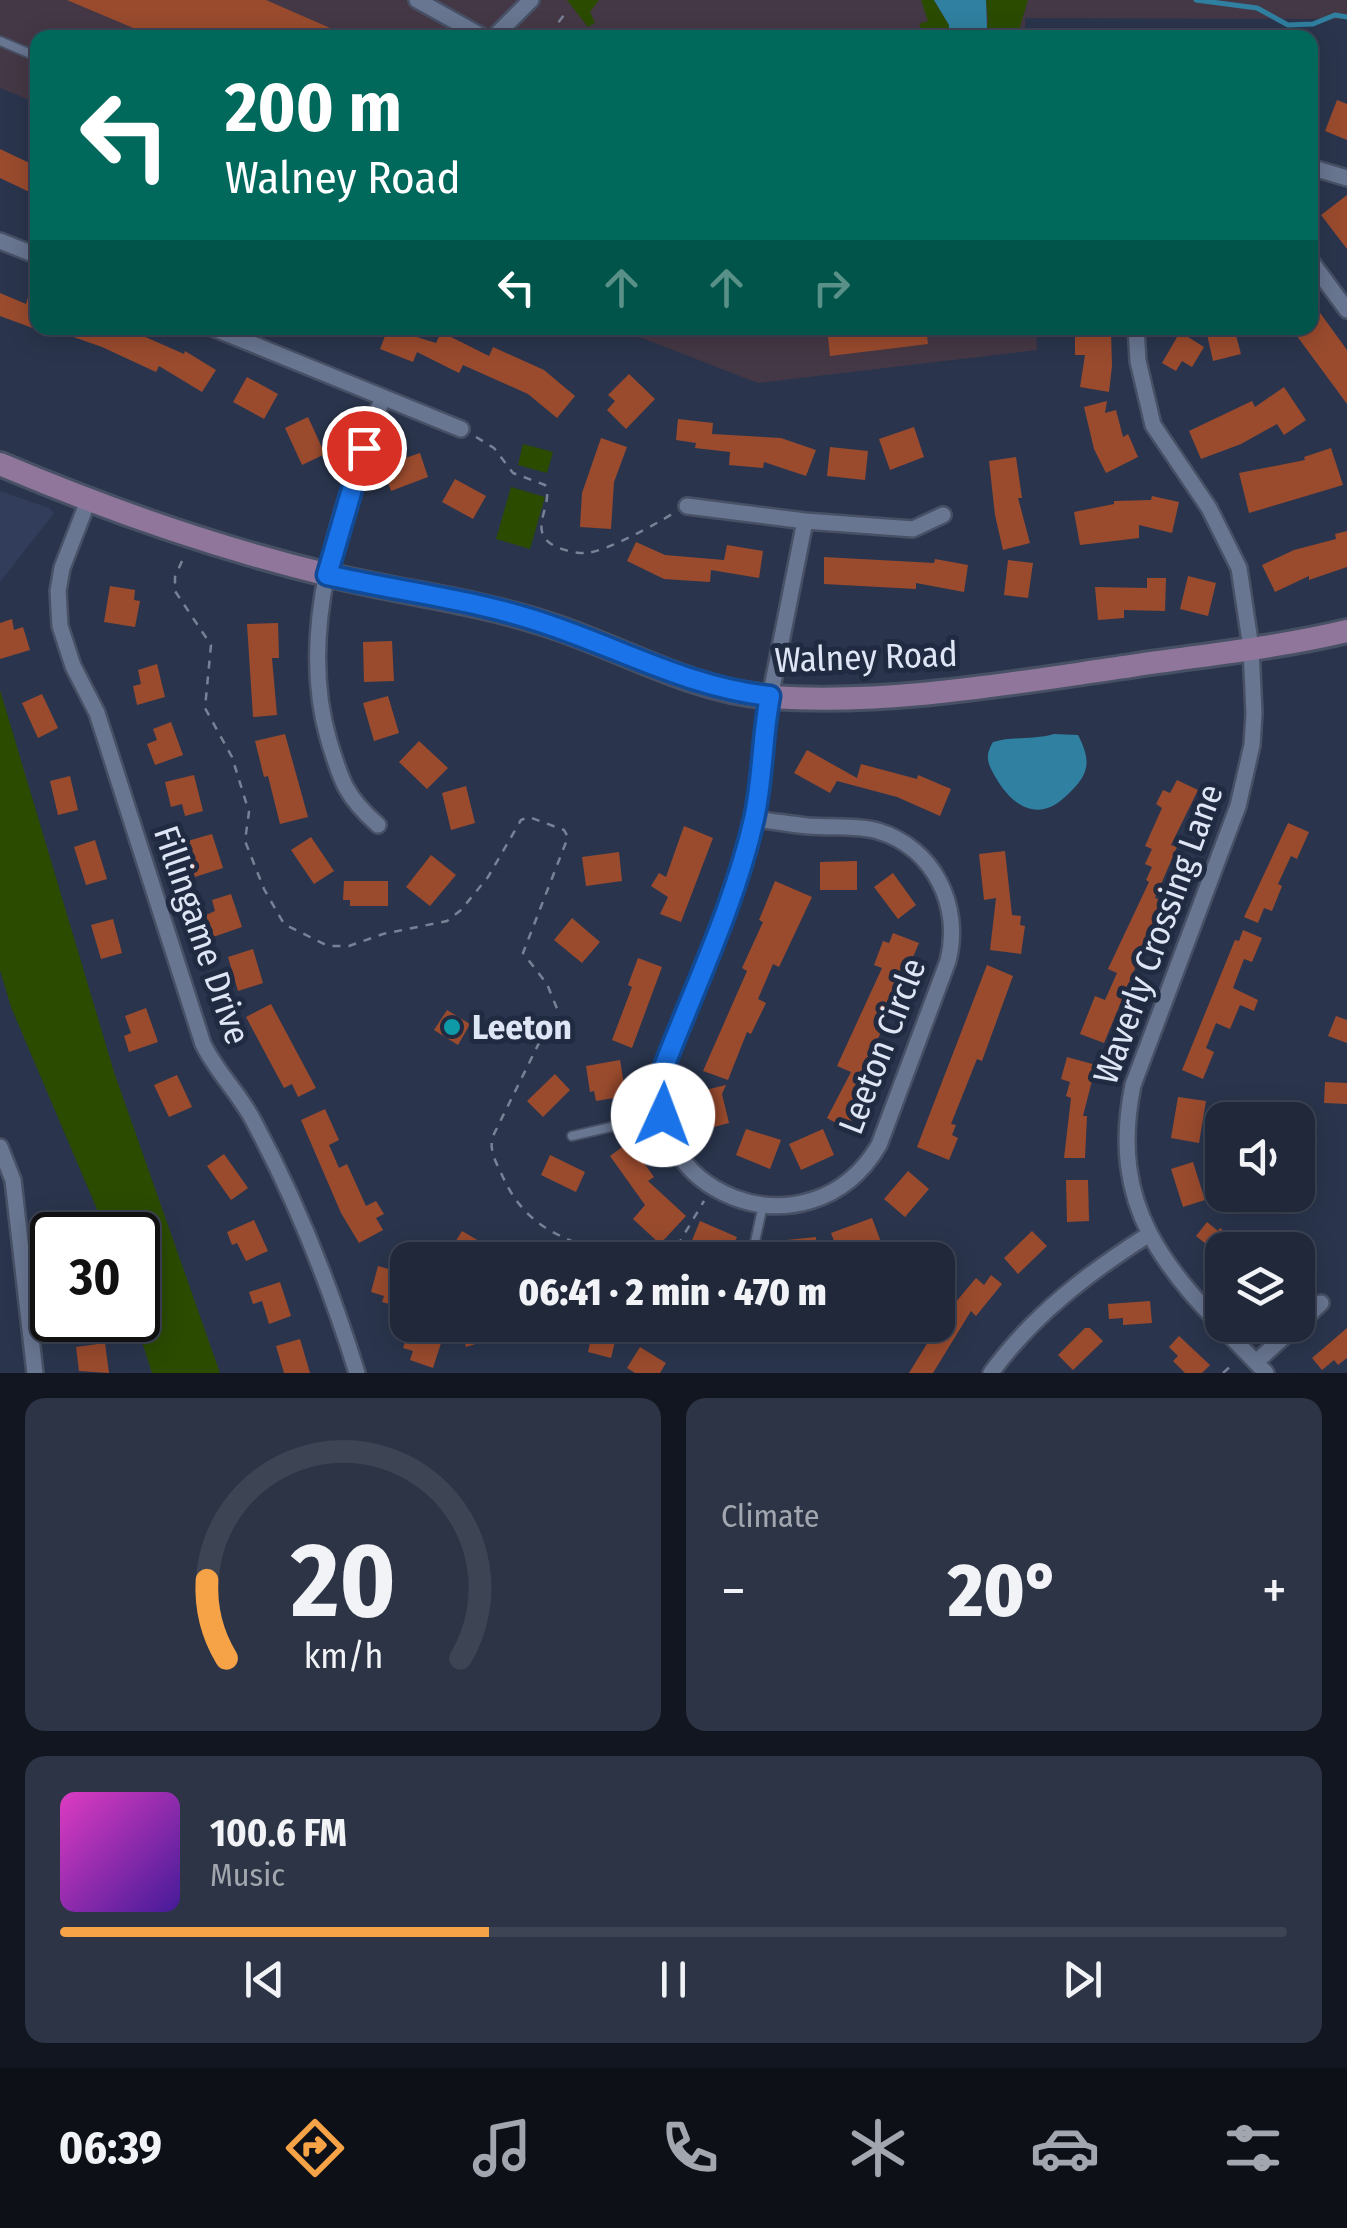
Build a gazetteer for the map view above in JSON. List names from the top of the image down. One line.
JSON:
{"streets":{"main road":["Walney Road"],"street":["Waverly Crossing Lane","Fillingame Drive","Leeton Circle"]},"crossings":[["Walney Road","Waverly Crossing Lane"],["Walney Road","Fillingame Drive"],["Walney Road","Leeton Circle"]],"places":["Leeton"],"page":{"turn":["200 m","Walney Road"],"limit":"30","trip":"06:41 · 2 min · 470 m","tile":"Climate","heat":["−","20°","+"],"song":["100.6 FM","Music"],"tabs":"06:39","gauge":["20","km/h"]}}
